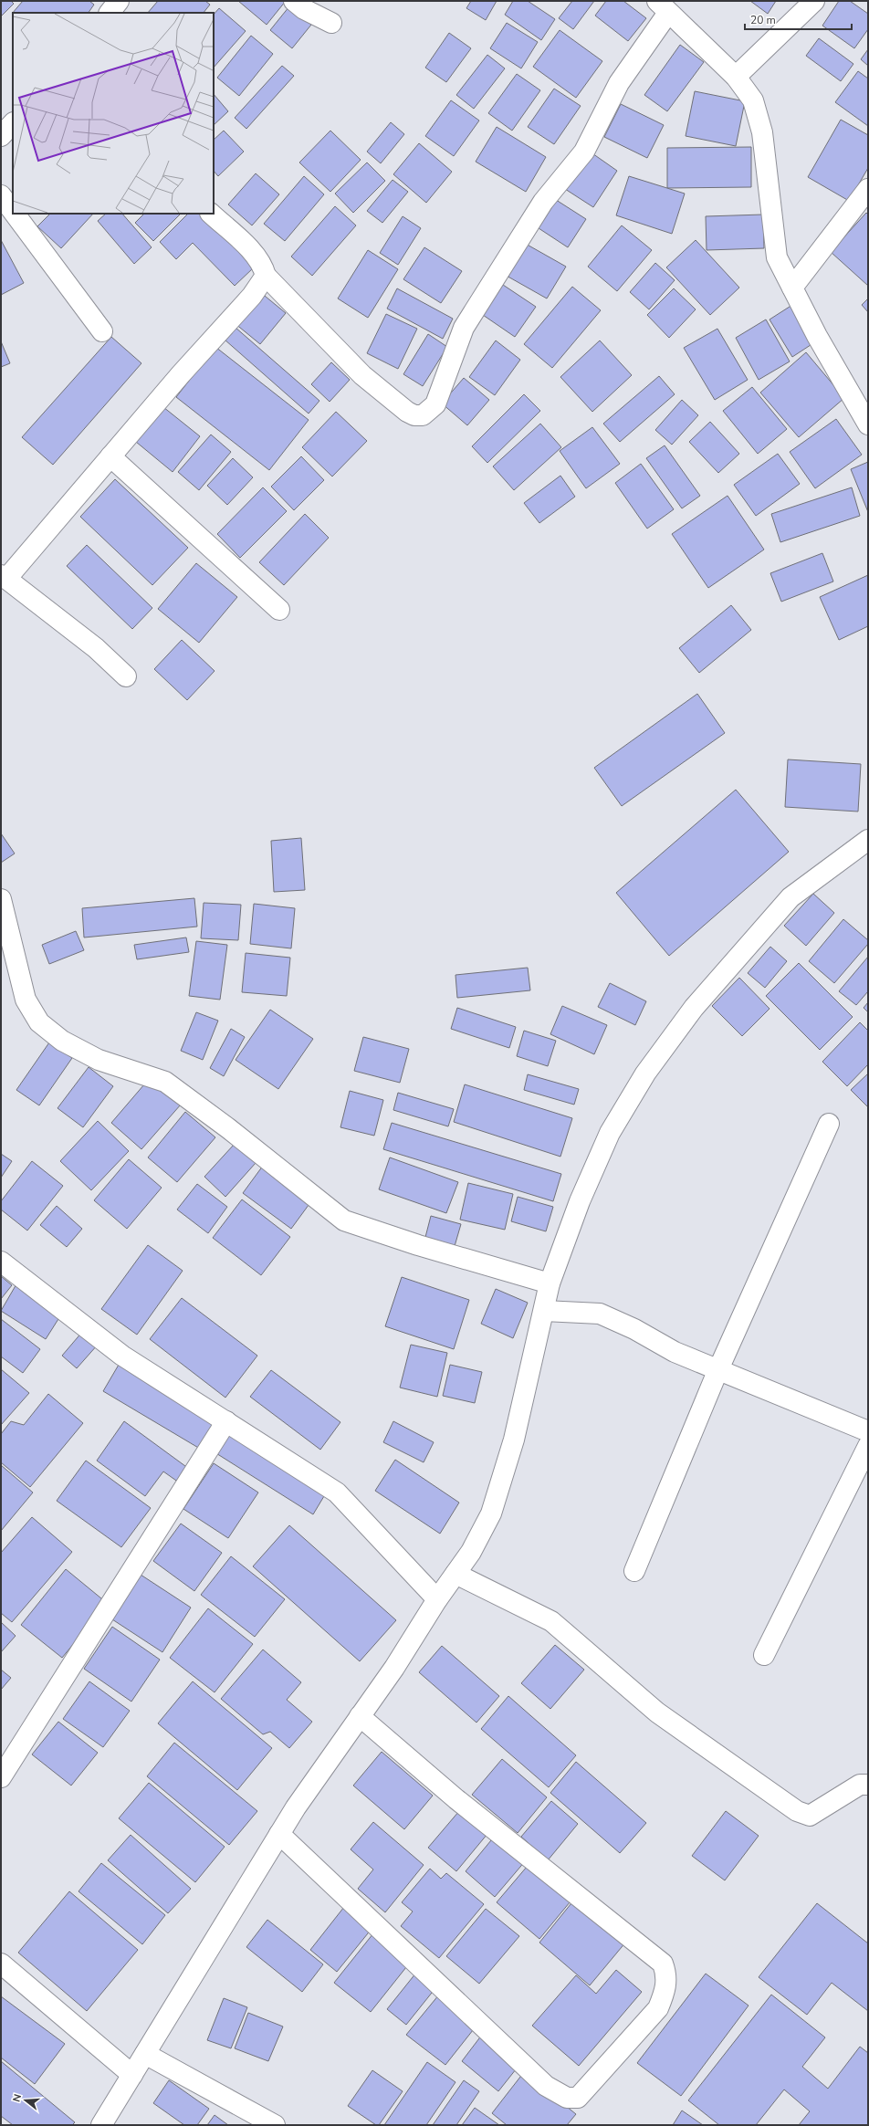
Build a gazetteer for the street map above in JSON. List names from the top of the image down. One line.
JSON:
{"scale_bar":"20 m","north":"left"}
